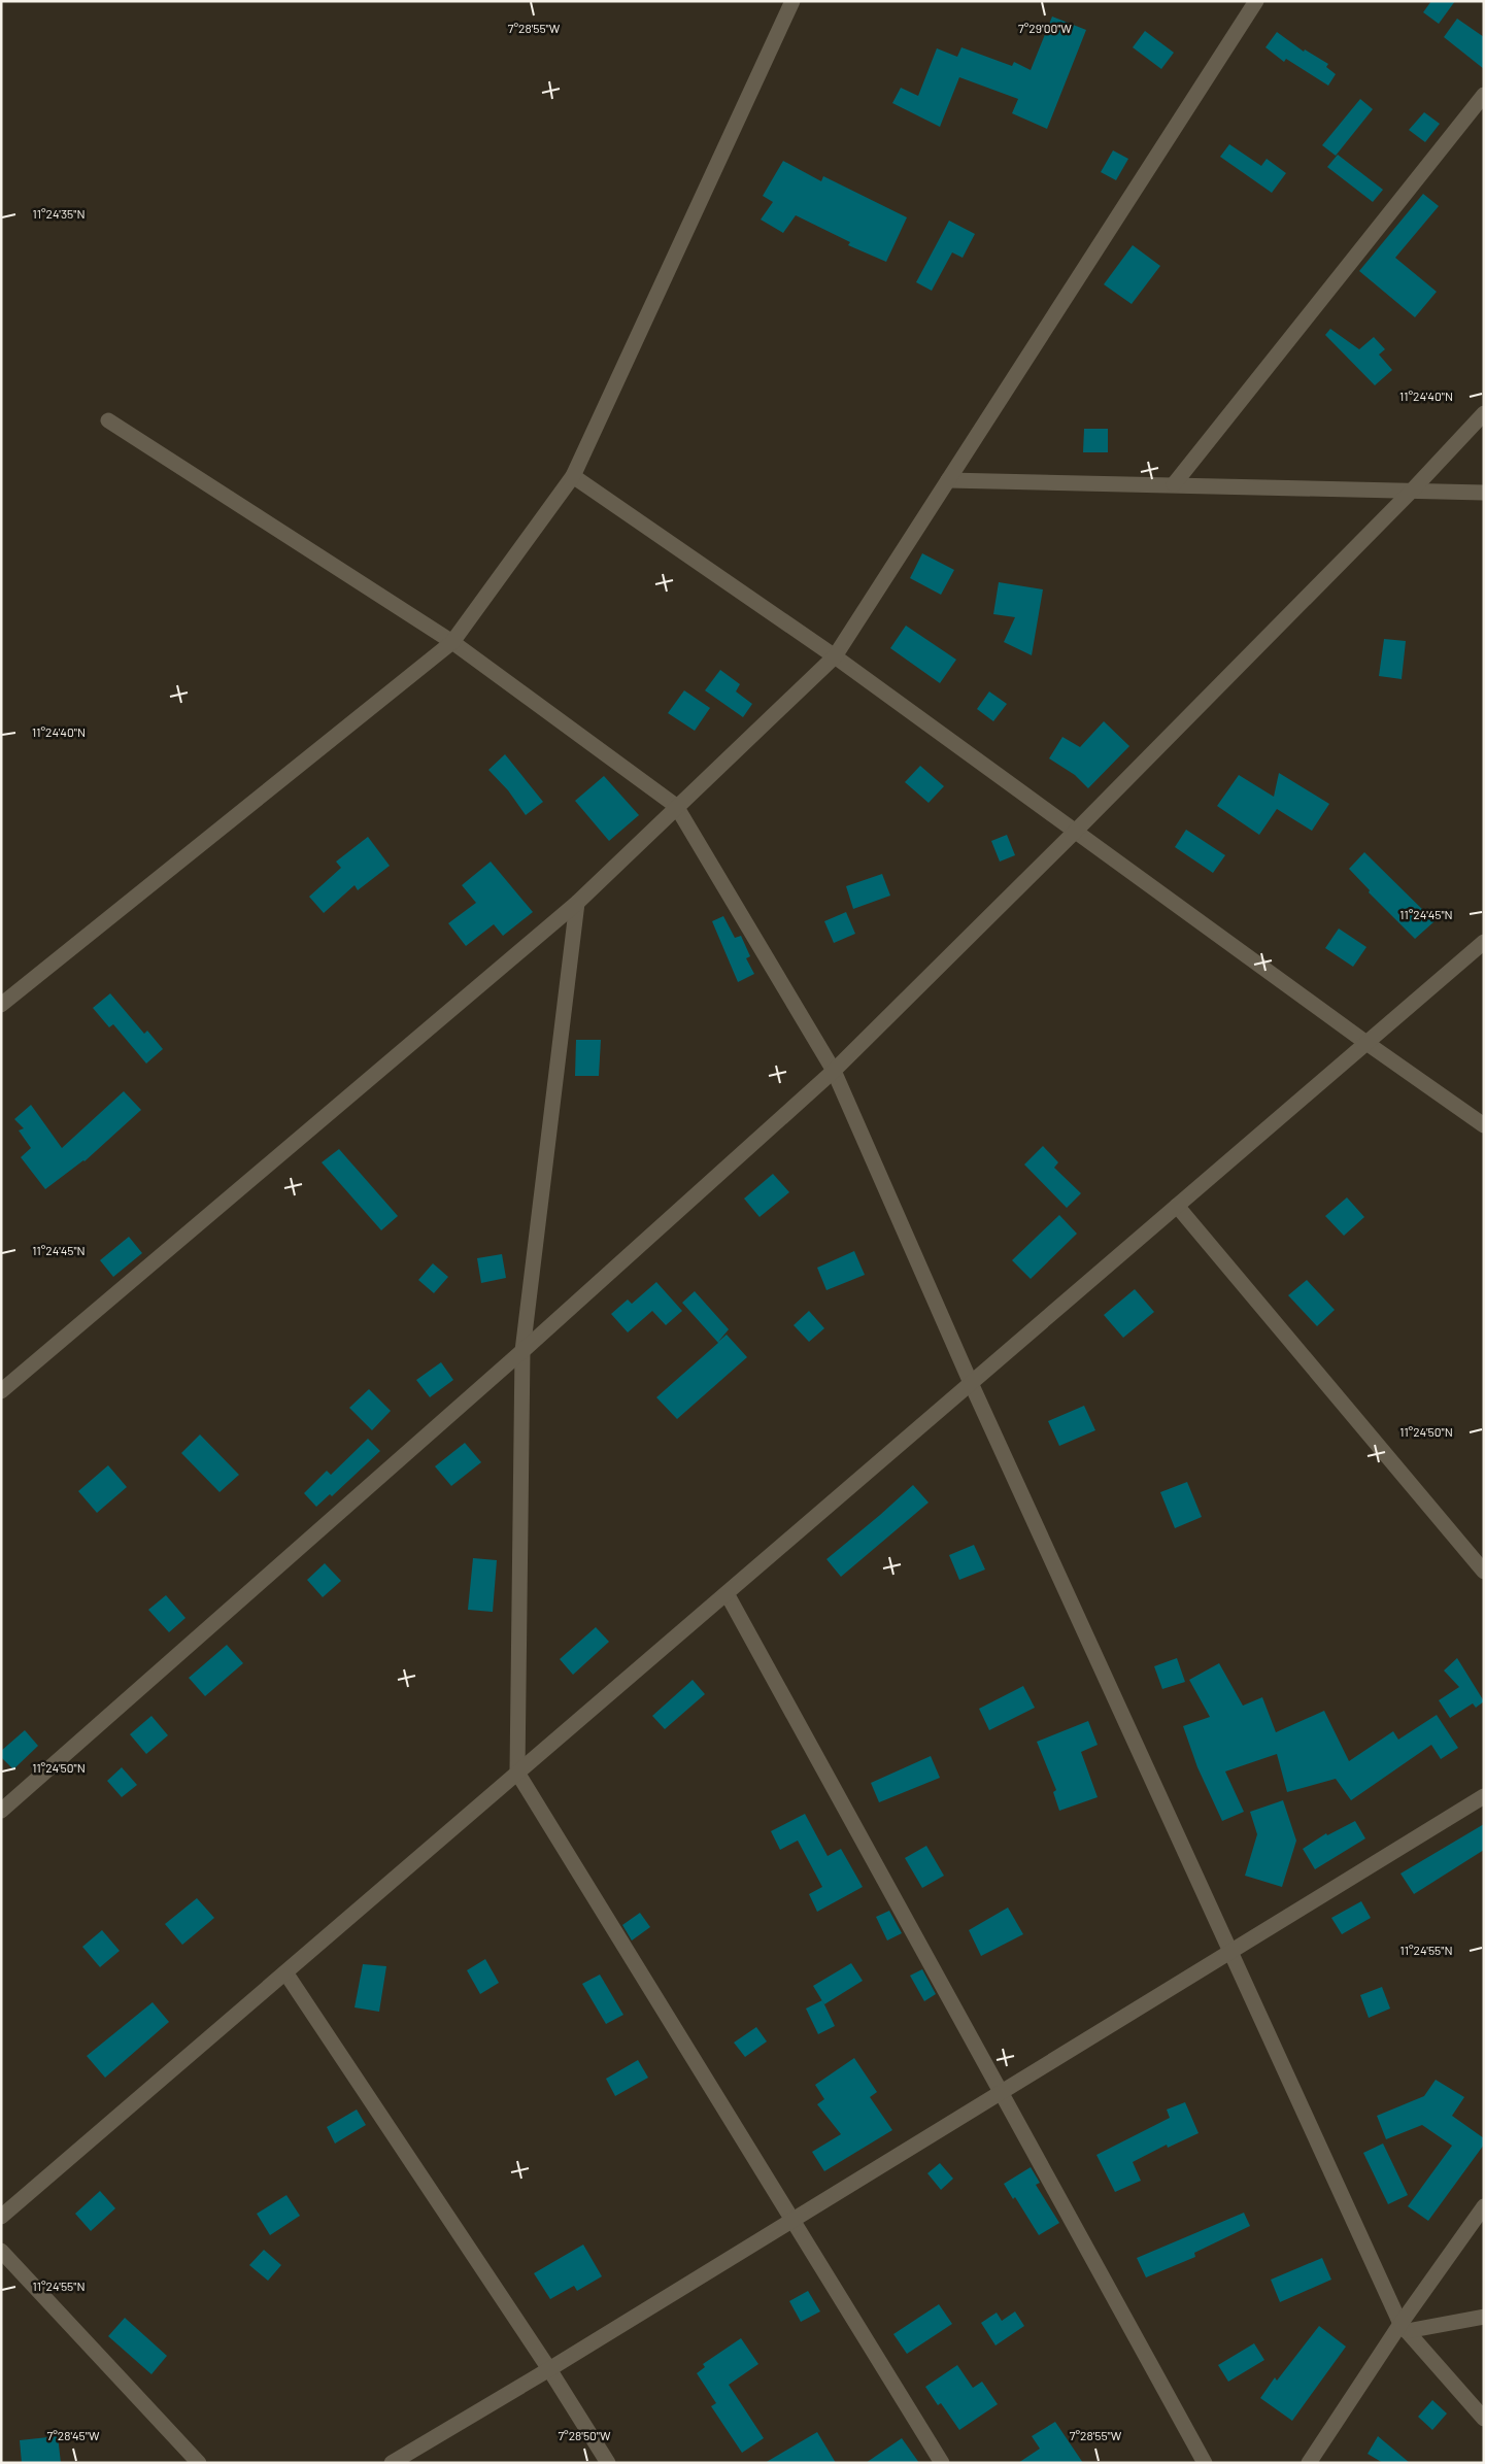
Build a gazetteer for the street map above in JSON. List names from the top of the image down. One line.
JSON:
{"coordinates":["7°28'55\"W","7°29'00\"W","11°24'35\"N","11°24'40\"N","11°24'45\"N","11°24'50\"N","11°24'55\"N","7°28'45\"W","7°28'50\"W"]}
